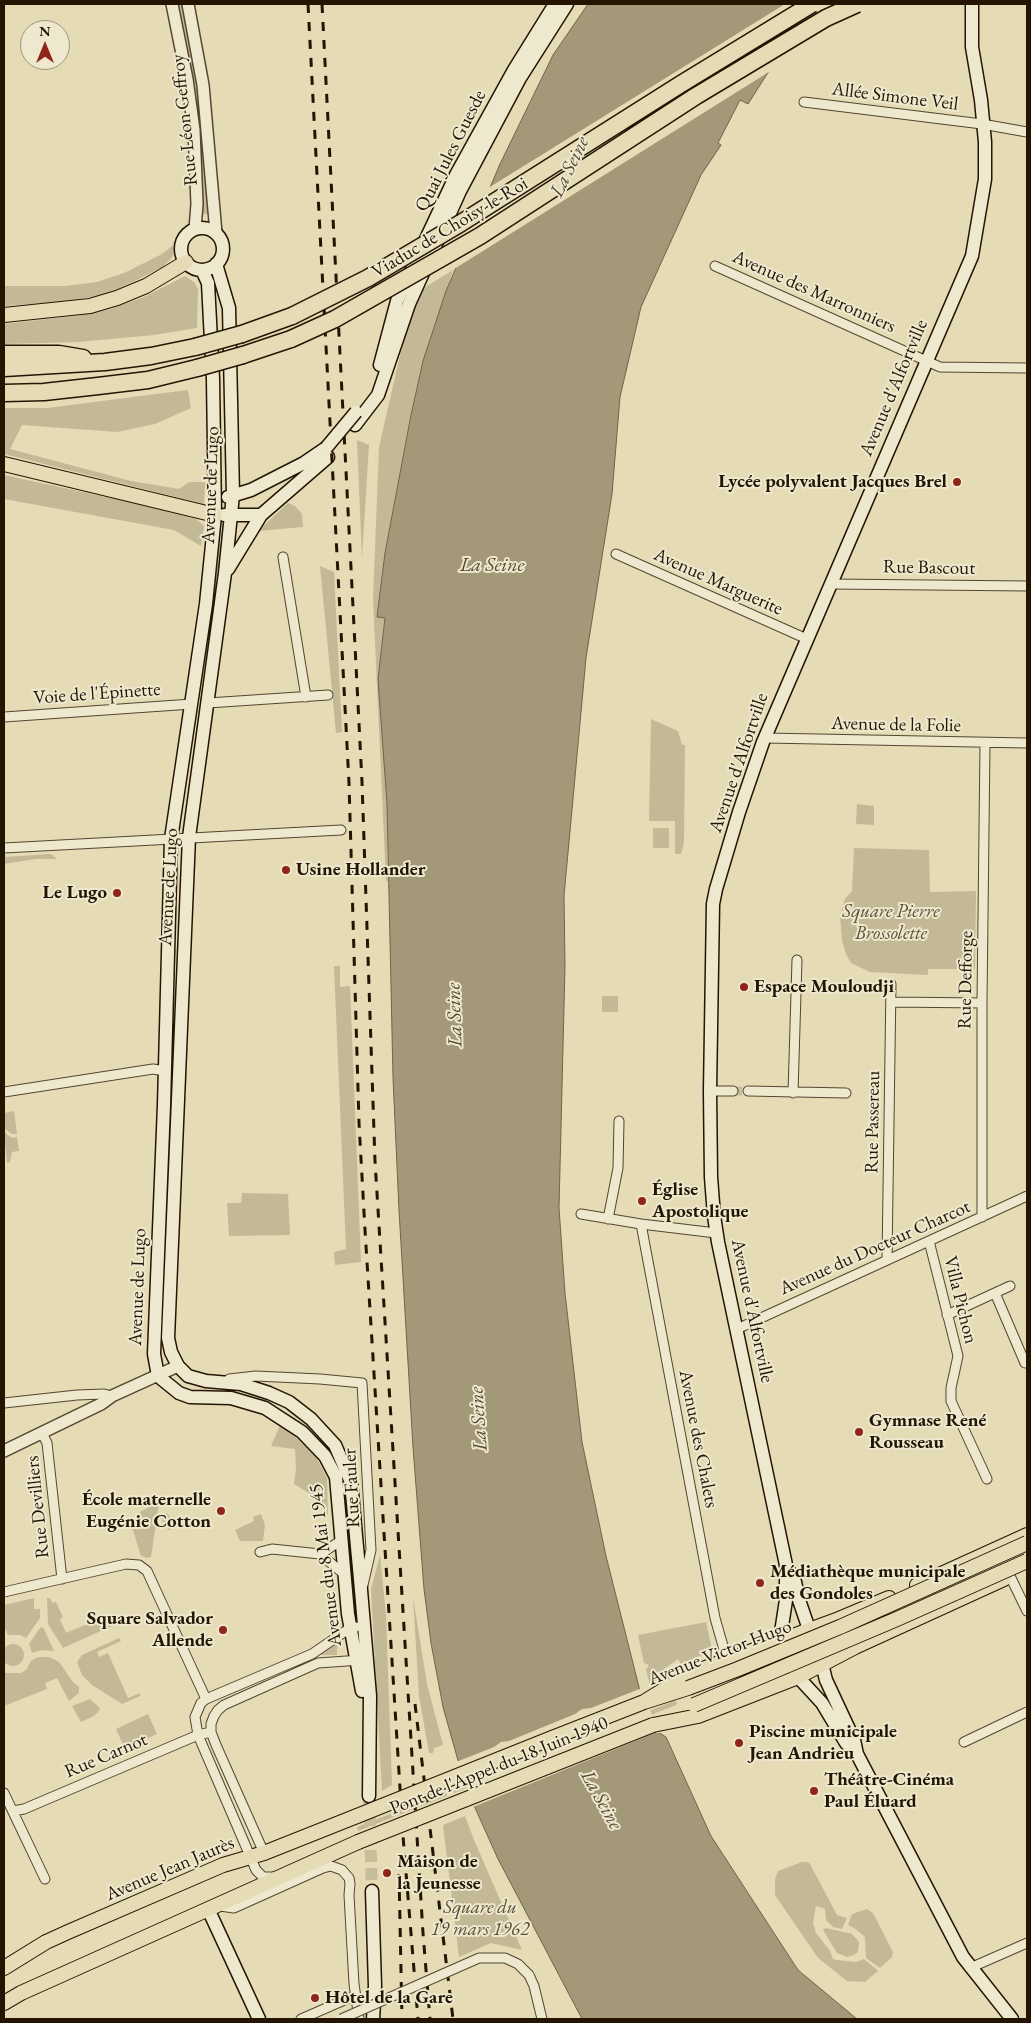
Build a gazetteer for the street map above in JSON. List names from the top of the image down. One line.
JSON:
{"streets":{"highway":["Viaduc de Choisy-le-Roi"],"main road":["Quai Jules Guesde","Avenue d'Alfortville","Avenue de Lugo","Avenue du 8 Mai 1945","Avenue Victor Hugo","Pont de l'Appel du 18 Juin 1940","Avenue Jean Jaurès"],"street":["Allée Simone Veil","Rue Léon Geffroy","Avenue des Marronniers","Rue Bascout","Avenue Marguerite","Voie de l'Épinette","Avenue de la Folie","Rue Defforge","Rue Passereau","Avenue du Docteur Charcot","Villa Pichon","Avenue des Chalets","Rue Fauler","Rue Devilliers","Rue Carnot"]},"crossings":[["Allée Simone Veil","Avenue d'Alfortville"],["Rue Léon Geffroy","Avenue de Lugo"],["Quai Jules Guesde","Avenue de Lugo"],["Avenue des Marronniers","Avenue d'Alfortville"],["Avenue d'Alfortville","Rue Bascout"],["Avenue d'Alfortville","Avenue Marguerite"],["Avenue d'Alfortville","Avenue de la Folie"],["Avenue d'Alfortville","Avenue du Docteur Charcot"],["Avenue d'Alfortville","Avenue Victor Hugo"],["Avenue de Lugo","Voie de l'Épinette"],["Avenue de Lugo","Avenue du 8 Mai 1945"],["Avenue de la Folie","Rue Defforge"],["Rue Defforge","Avenue du Docteur Charcot"],["Rue Passereau","Avenue du Docteur Charcot"],["Avenue du Docteur Charcot","Villa Pichon"],["Avenue des Chalets","Avenue Victor Hugo"],["Rue Fauler","Avenue du 8 Mai 1945"],["Avenue Victor Hugo","Pont de l'Appel du 18 Juin 1940"],["Pont de l'Appel du 18 Juin 1940","Avenue Jean Jaurès"]],"water":["La Seine"],"parks":["Square Pierre Brossolette","Square du 19 mars 1962"],"places":["Lycée polyvalent Jacques Brel","Usine Hollander","Le Lugo","Espace Mouloudji","Église Apostolique","Gymnase René Rousseau","École maternelle Eugénie Cotton","Médiathèque municipale des Gondoles","Square Salvador Allende","Piscine municipale Jean Andrieu","Théâtre-Cinéma Paul Éluard","Maison de la Jeunesse","Hôtel de la Gare"],"north":"top"}
